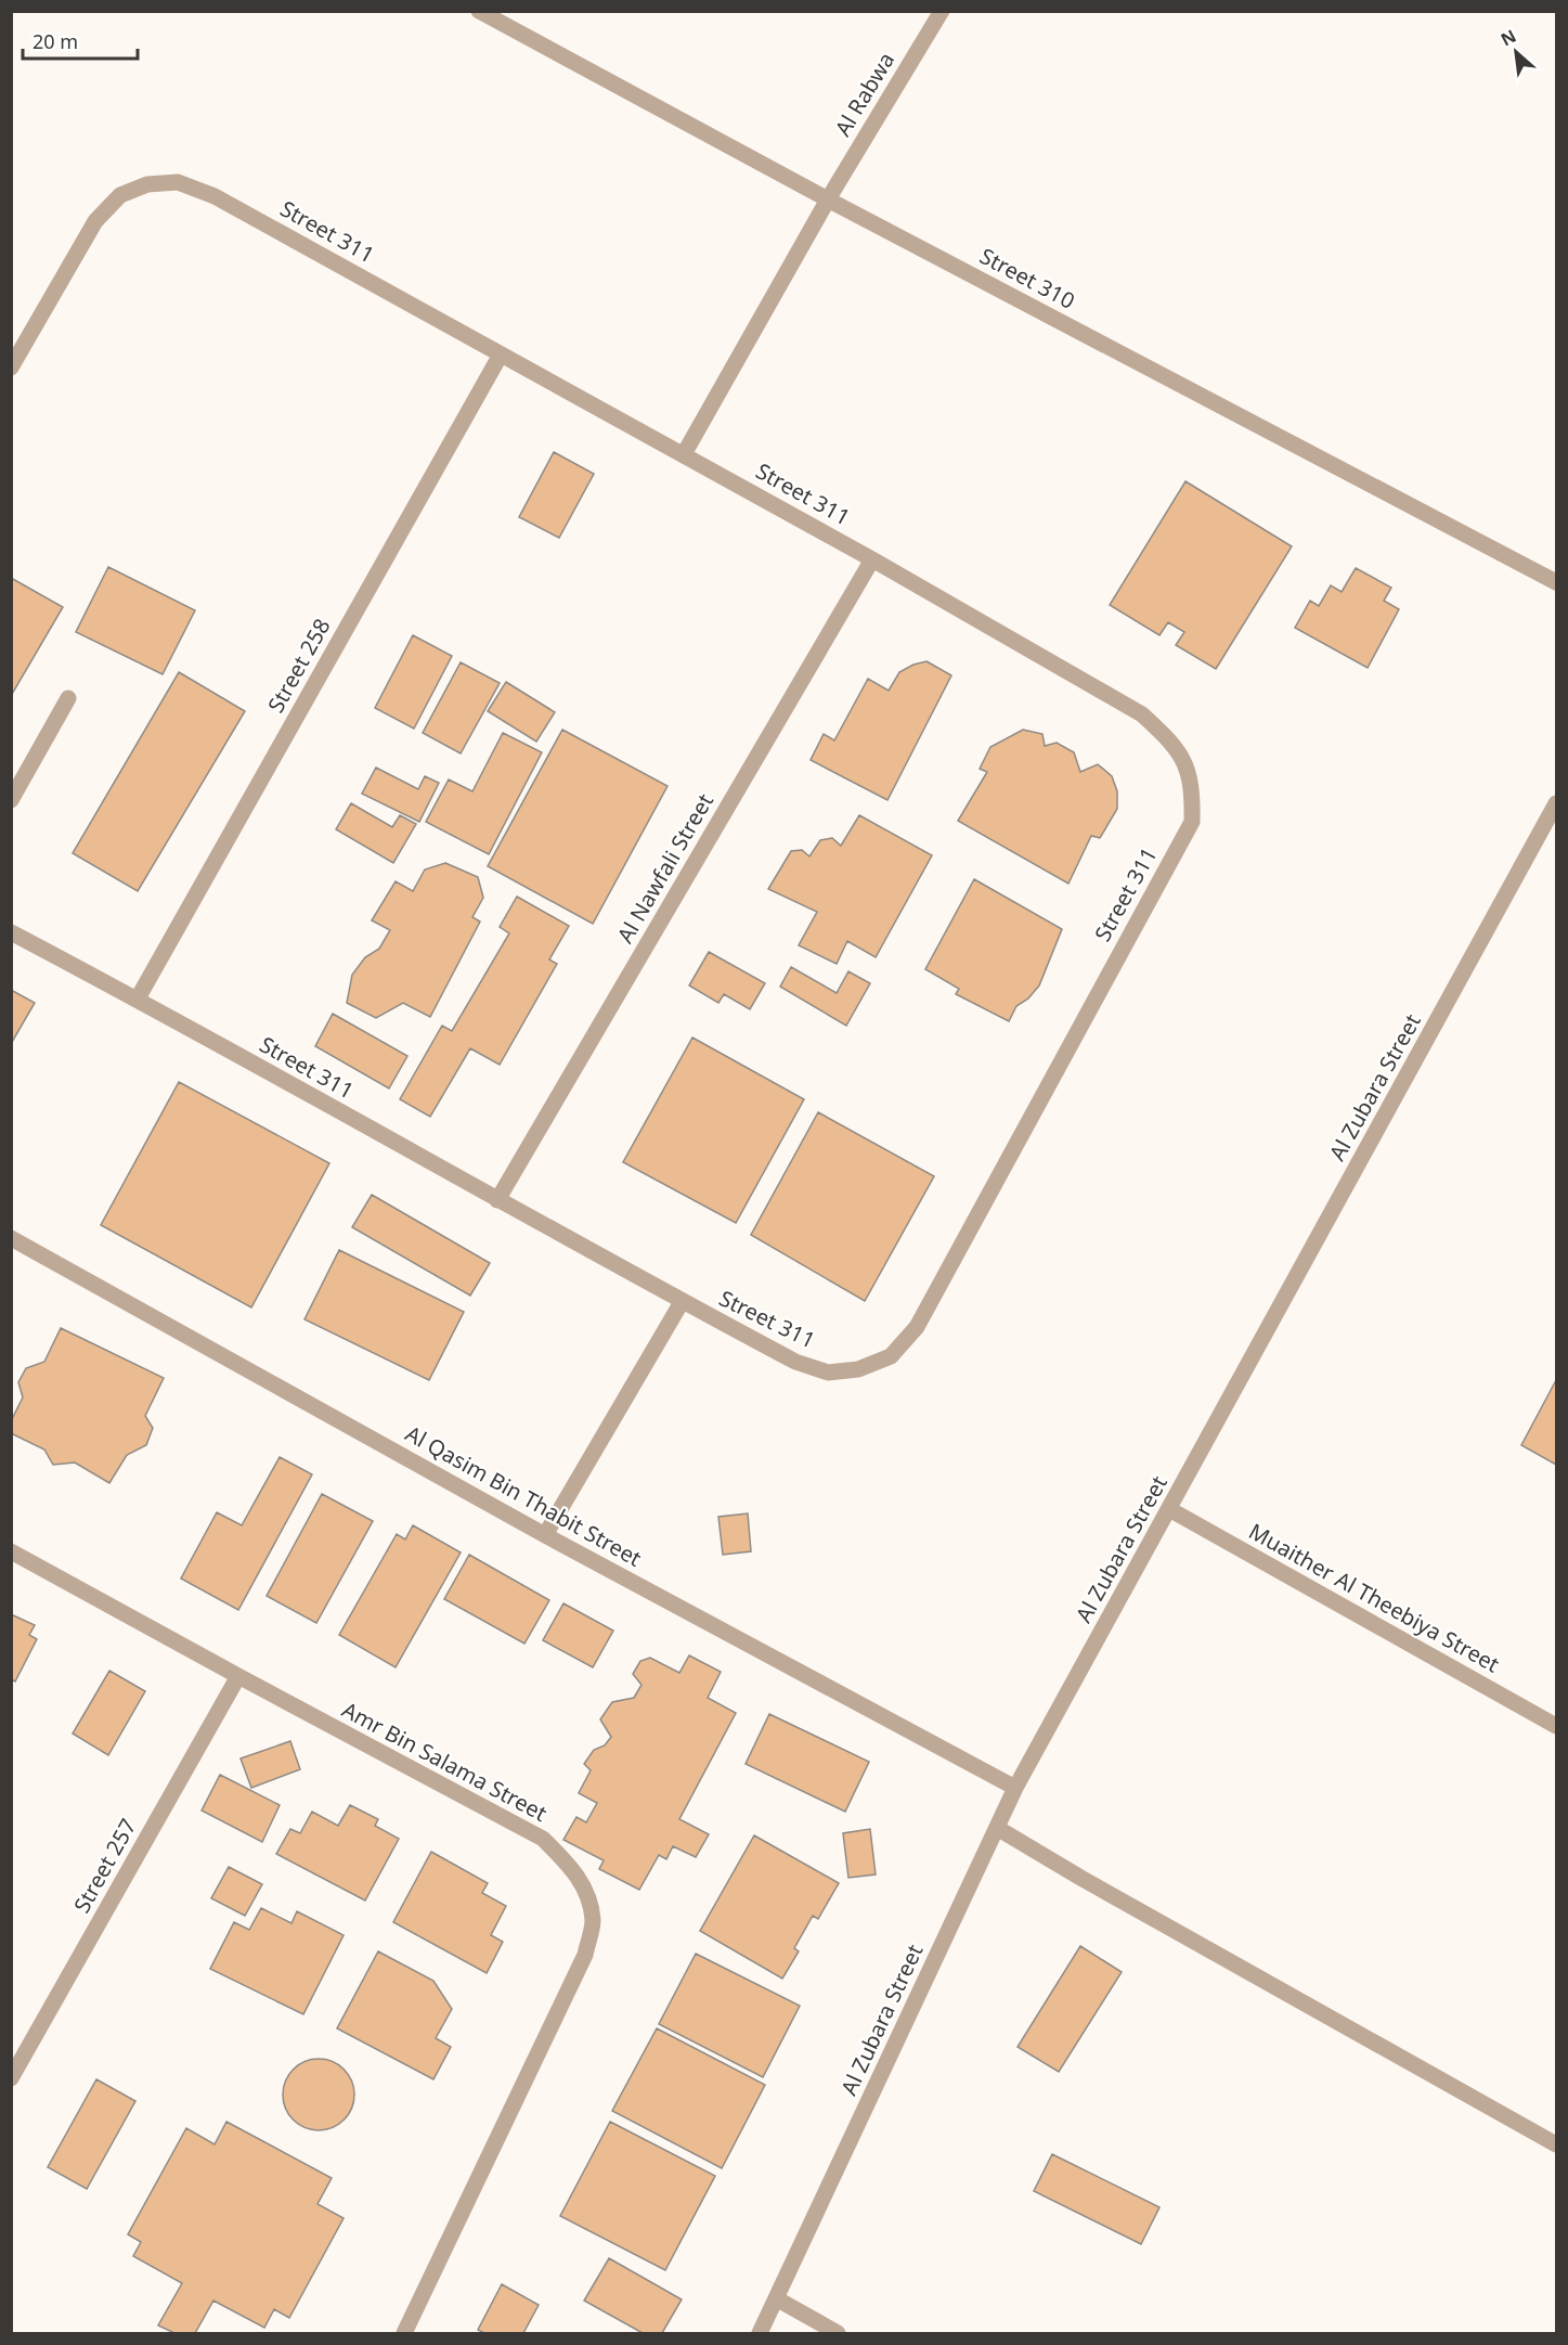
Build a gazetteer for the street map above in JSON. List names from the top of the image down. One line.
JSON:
{"streets":{"street":["Al Rabwa","Street 311","Street 310","Street 258","Al Nawfali Street","Al Zubara Street","Al Qasim Bin Thabit Street","Muaither Al Theebiya Street","Amr Bin Salama Street","Street 257"]},"crossings":[["Al Rabwa","Street 310"],["Street 311","Street 258"],["Street 311","Al Nawfali Street"],["Al Zubara Street","Al Qasim Bin Thabit Street"],["Al Zubara Street","Muaither Al Theebiya Street"],["Amr Bin Salama Street","Street 257"]],"scale_bar":"20 m","north":"top left"}
